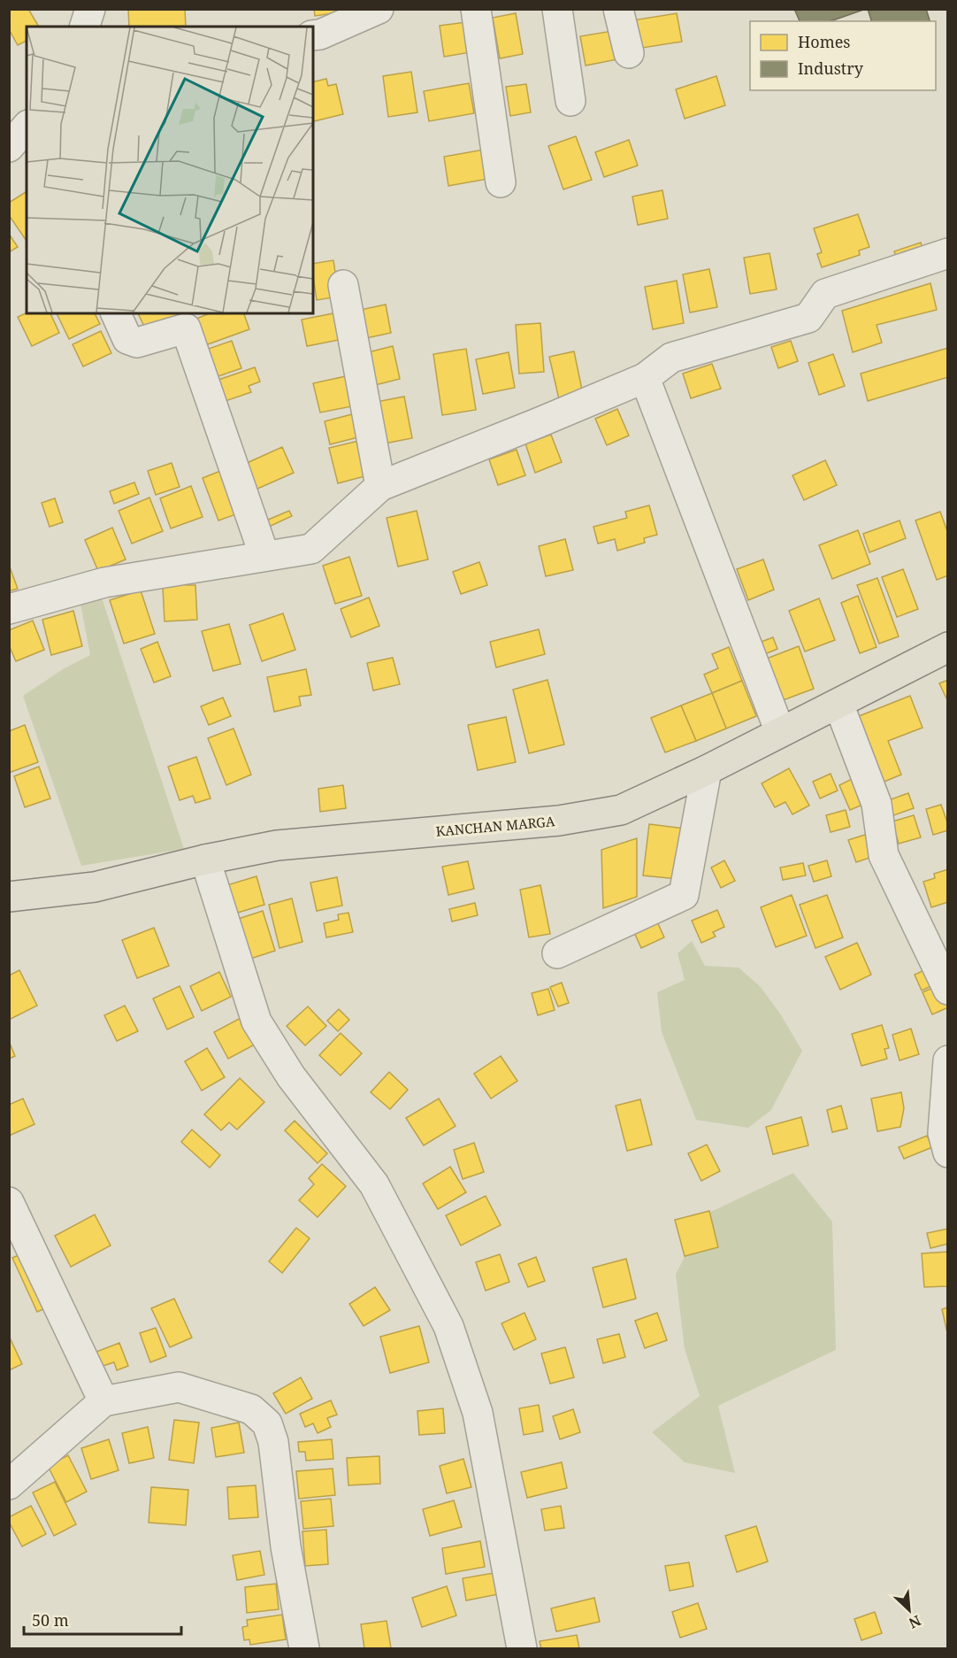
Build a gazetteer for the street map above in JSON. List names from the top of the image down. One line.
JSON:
{"streets":{"main road":["KANCHAN MARGA"]},"legend":["Homes","Industry"],"scale_bar":"50 m","north":"bottom right"}
